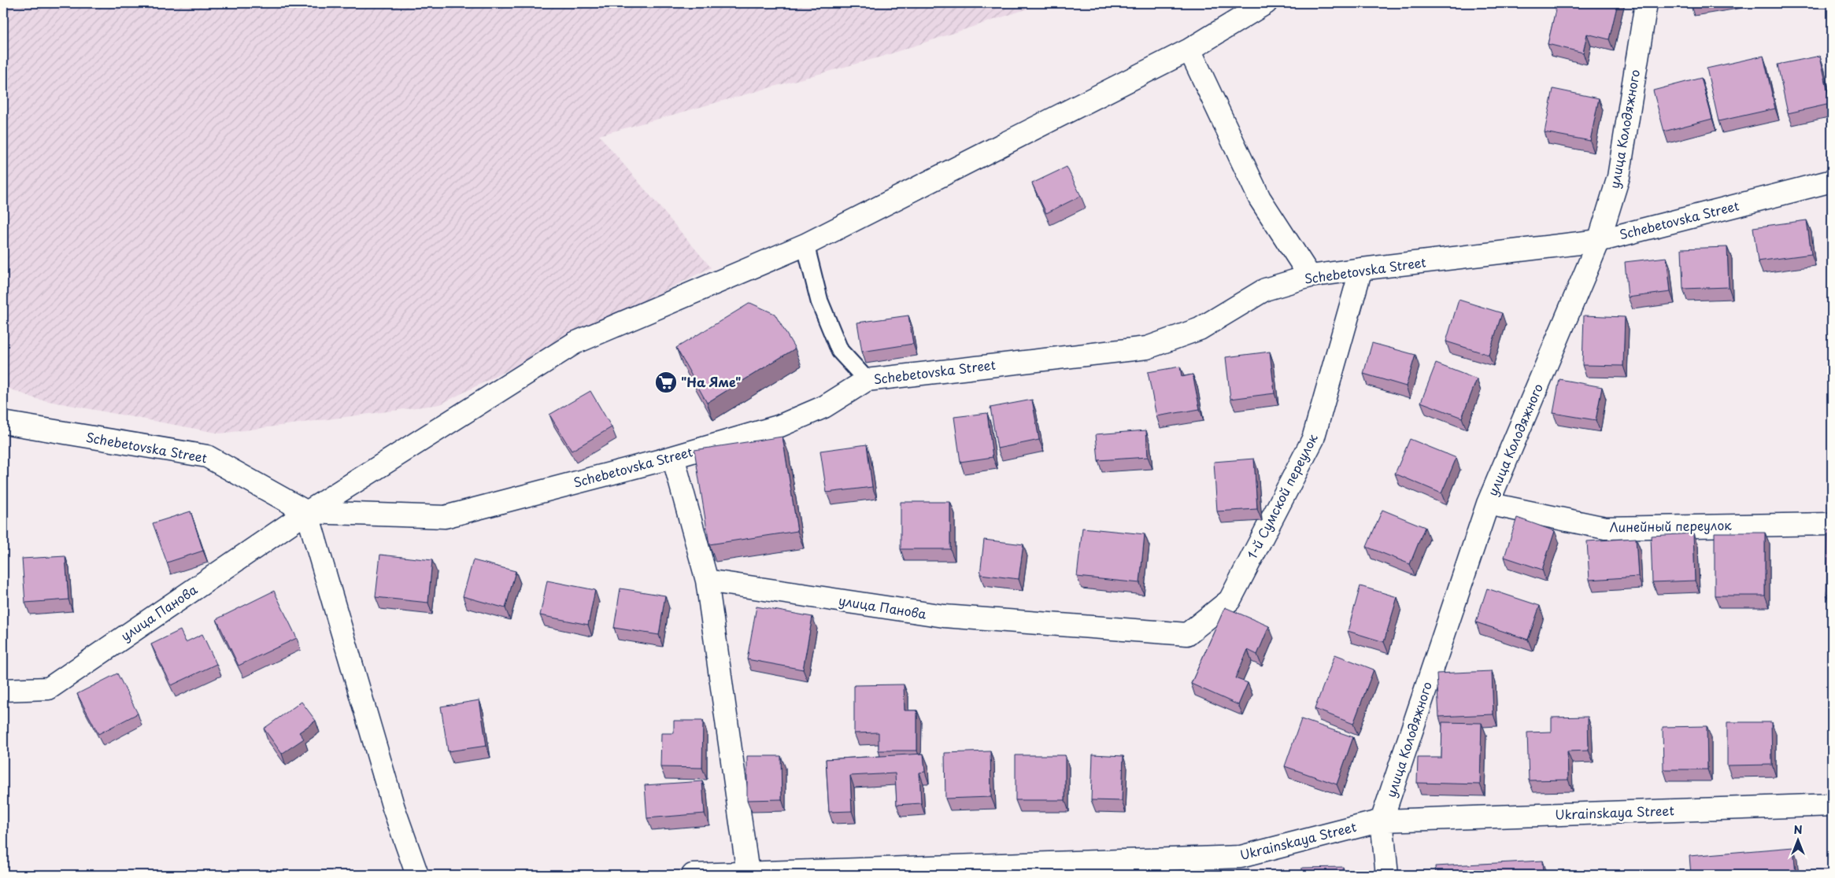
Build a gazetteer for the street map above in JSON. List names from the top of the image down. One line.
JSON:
{"streets":{"street":["улица Колодяжного","Schebetovska Street","1-й Сумской переулок","Линейный переулок","улица Панова","Ukrainskaya Street"]},"crossings":[["улица Колодяжного","Schebetovska Street"],["улица Колодяжного","Линейный переулок"],["улица Колодяжного","Ukrainskaya Street"],["Schebetovska Street","1-й Сумской переулок"],["Schebetovska Street","улица Панова"],["1-й Сумской переулок","улица Панова"]],"places":{"supermarket":["\"На Яме\""]},"north":"top"}
